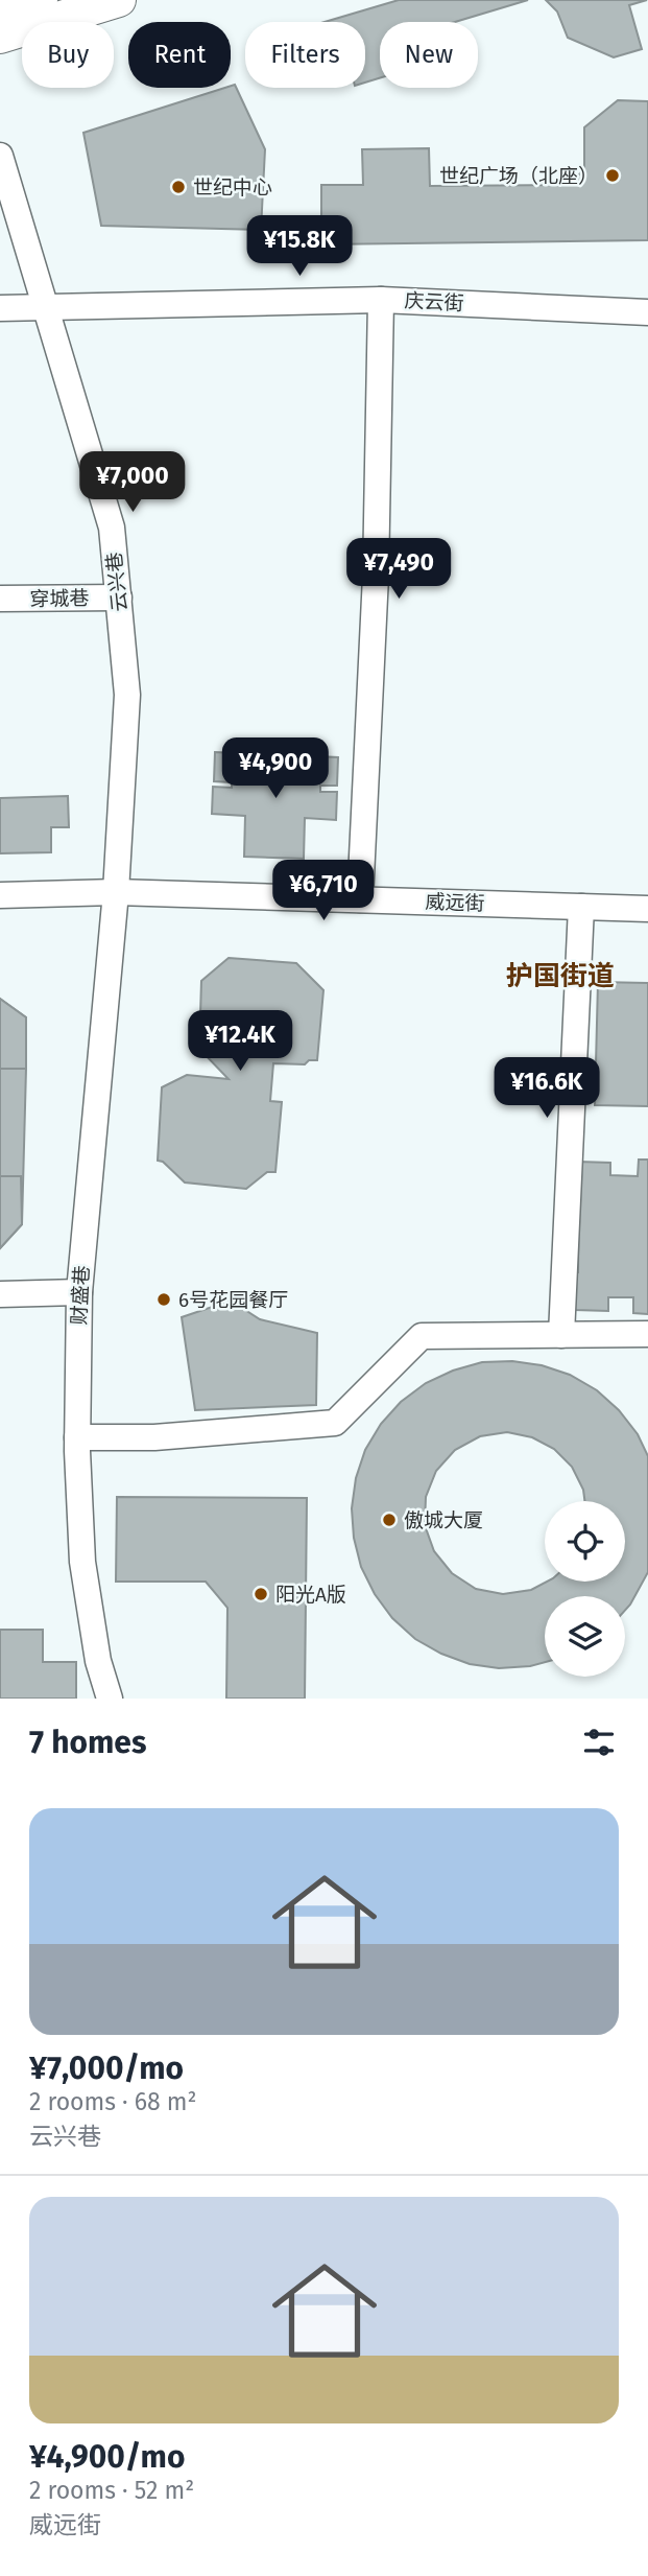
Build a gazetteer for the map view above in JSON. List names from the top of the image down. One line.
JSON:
{"streets":{"street":["庆云街","云兴巷","穿城巷","威远街","财盛巷"]},"crossings":[["庆云街","云兴巷"],["云兴巷","穿城巷"],["云兴巷","威远街"],["云兴巷","财盛巷"],["威远街","财盛巷"]],"districts":["护国街道"],"places":["世纪广场（北座）","世纪中心","6号花园餐厅","傲城大厦","阳光A版"],"page":{"chip":["Buy","Rent","Filters","New"],"price":["¥15.8K","¥7,000","¥7,490","¥4,900","¥6,710","¥12.4K","¥16.6K"],"heading":"7 homes","list":[{"name":"¥7,000/mo","note":"2 rooms · 68 m² · 云兴巷"},{"name":"¥4,900/mo","note":"2 rooms · 52 m² · 威远街"}]}}
